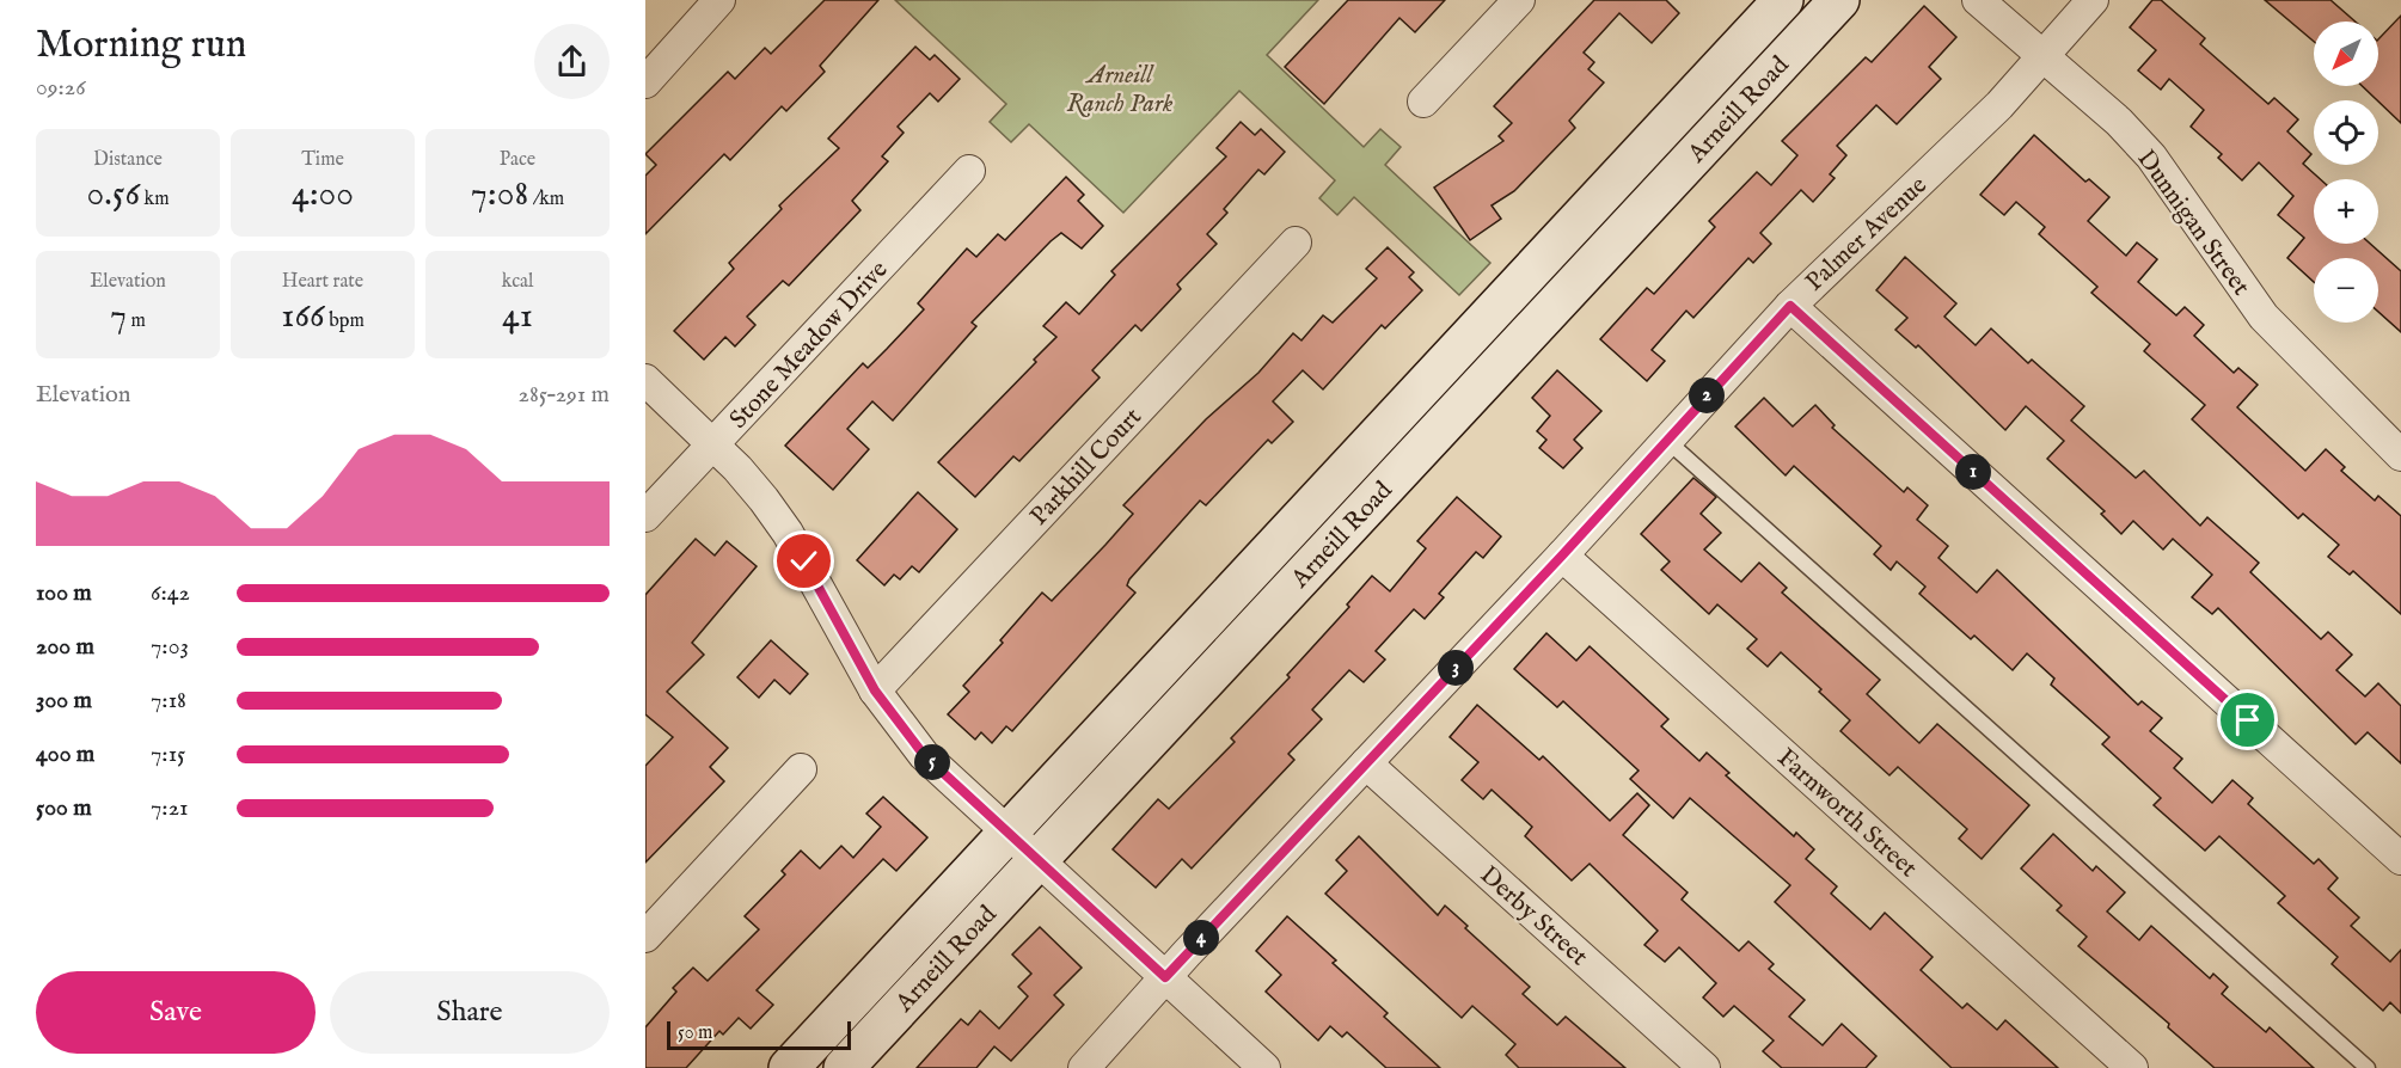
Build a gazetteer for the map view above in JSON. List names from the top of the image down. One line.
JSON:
{"streets":{"main road":["Arneill Road"],"street":["Dunnigan Street","Palmer Avenue","Stone Meadow Drive","Parkhill Court","Farnworth Street","Derby Street"]},"crossings":[["Dunnigan Street","Palmer Avenue"],["Palmer Avenue","Farnworth Street"],["Palmer Avenue","Derby Street"]],"parks":["Arneill Ranch Park"],"scale_bar":"50 m","north":"bottom left","page":{"heading":["Morning run","09:26"],"map_buttons":["+","−"],"stats":[["Distance","0.56 km"],["Time","4:00"],["Pace","7:08 /km"],["Elevation","7 m"],["Heart rate","166 bpm"],["kcal","41"]],"chart":["Elevation","285–291 m"],"pins":["2","1","3","5","4"],"list":[{"name":"100 m","note":"6:42"},{"name":"200 m","note":"7:03"},{"name":"300 m","note":"7:18"},{"name":"400 m","note":"7:15"},{"name":"500 m","note":"7:21"}],"buttons":["Save","Share"],"scale":"50 m"}}
